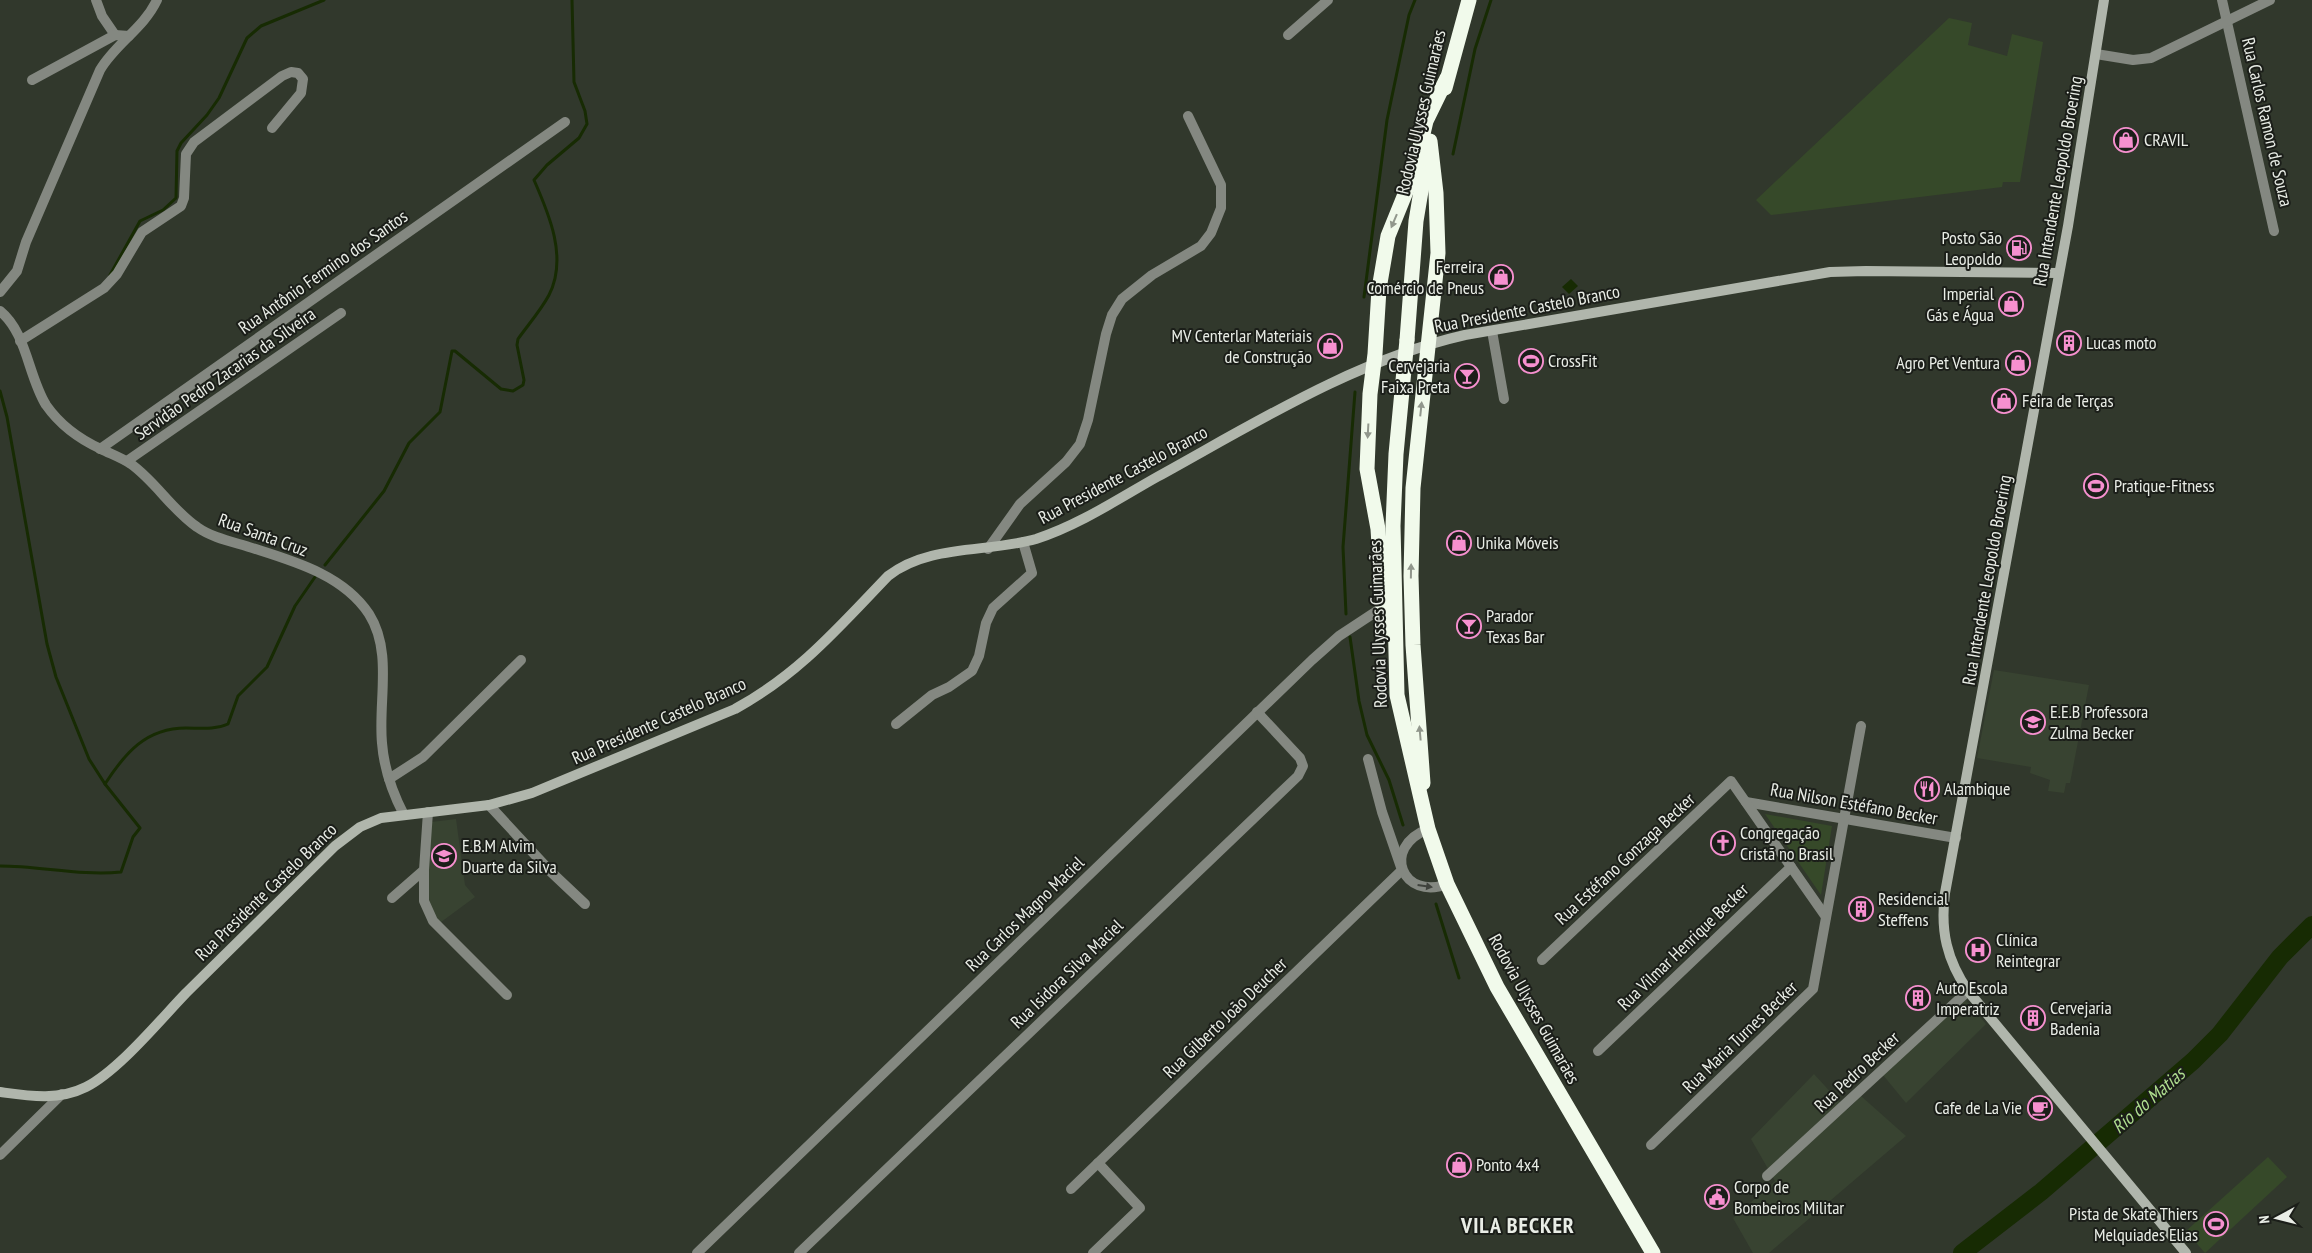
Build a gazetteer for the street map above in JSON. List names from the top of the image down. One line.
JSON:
{"streets":{"highway":["Rodovia Ulysses Guimarães"],"street":["Rua Carlos Ramon de Souza","Rua Intendente Leopoldo Broering","Rua Antônio Fermino dos Santos","Rua Presidente Castelo Branco","Servidão Pedro Zacarias da Silveira","Rua Santa Cruz","Rua Nilson Estéfano Becker","Rua Estéfano Gonzaga Becker","Rua Carlos Magno Maciel","Rua Vilmar Henrique Becker","Rua Isidora Silva Maciel","Rua Gilberto João Deucher","Rua Maria Turnes Becker","Rua Pedro Becker"]},"crossings":[["Rua Intendente Leopoldo Broering","Rua Presidente Castelo Branco"],["Rua Intendente Leopoldo Broering","Rua Nilson Estéfano Becker"],["Rua Intendente Leopoldo Broering","Rua Pedro Becker"],["Rua Antônio Fermino dos Santos","Rua Santa Cruz"],["Rua Presidente Castelo Branco","Rua Santa Cruz"],["Servidão Pedro Zacarias da Silveira","Rua Santa Cruz"],["Rua Nilson Estéfano Becker","Rua Estéfano Gonzaga Becker"],["Rua Nilson Estéfano Becker","Rua Maria Turnes Becker"],["Rua Carlos Magno Maciel","Rua Isidora Silva Maciel"]],"districts":["VILA BECKER"],"water":["Rio do Matias"],"places":{"shop":["CRAVIL","Ferreira Comércio de Pneus","Imperial Gás e Água","MV Centerlar Materiais de Construção","Agro Pet Ventura","Feira de Terças","Unika Móveis","Ponto 4x4"],"fuel station":["Posto São Leopoldo"],"building":["Lucas moto","Residencial Steffens","Auto Escola Imperatriz","Cervejaria Badenia"],"sports":["CrossFit","Pratique-Fitness","Pista de Skate Thiers Melquiades Elias"],"bar":["Cervejaria Faixa Preta","Parador Texas Bar"],"school or university":["E.E.B Professora Zulma Becker","E.B.M Alvim Duarte da Silva"],"restaurant":["Alambique"],"church":["Congregação Cristã no Brasil"],"hospital":["Clínica Reintegrar"],"cafe":["Cafe de La Vie"],"public building":["Corpo de Bombeiros Militar"]},"north":"left"}
